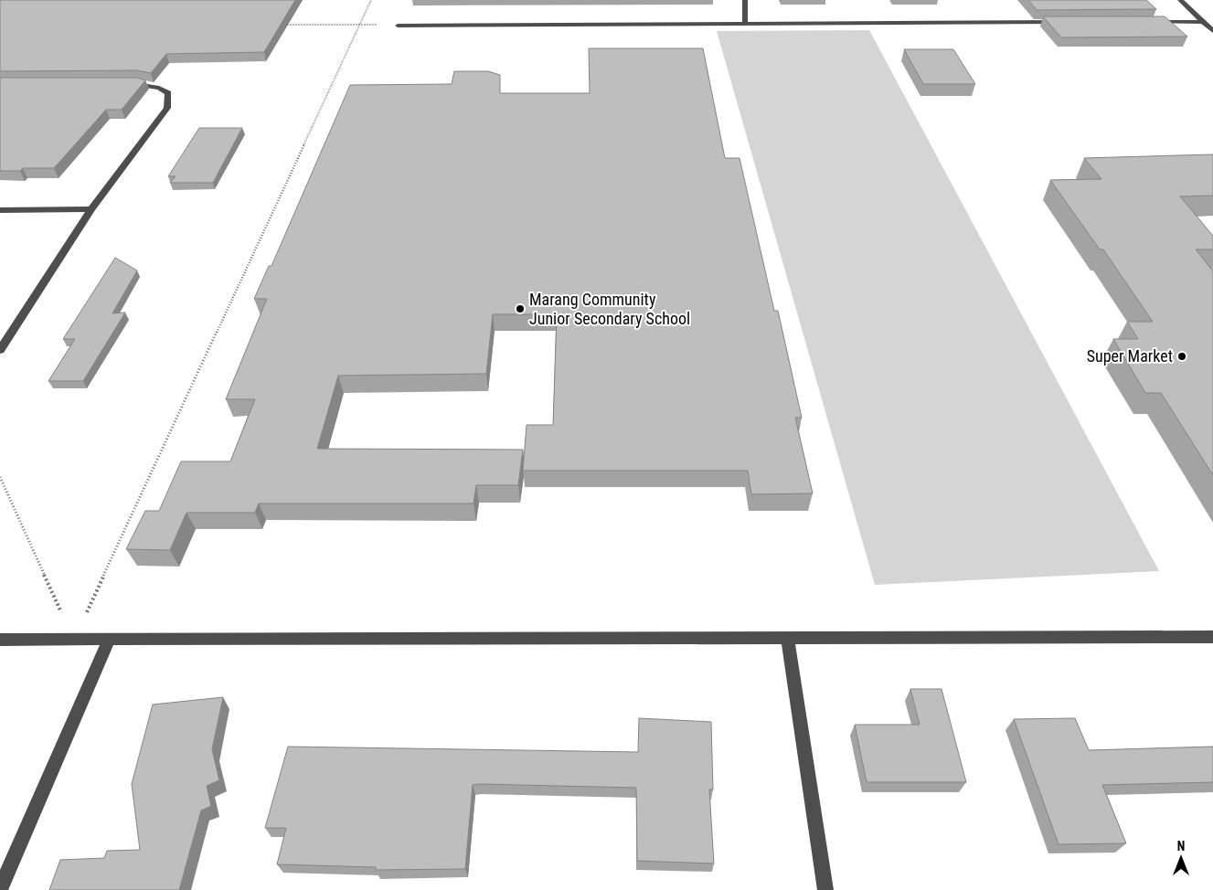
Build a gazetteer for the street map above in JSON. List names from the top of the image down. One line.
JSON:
{"places":["Marang Community Junior Secondary School","Super Market"],"north":"top"}
